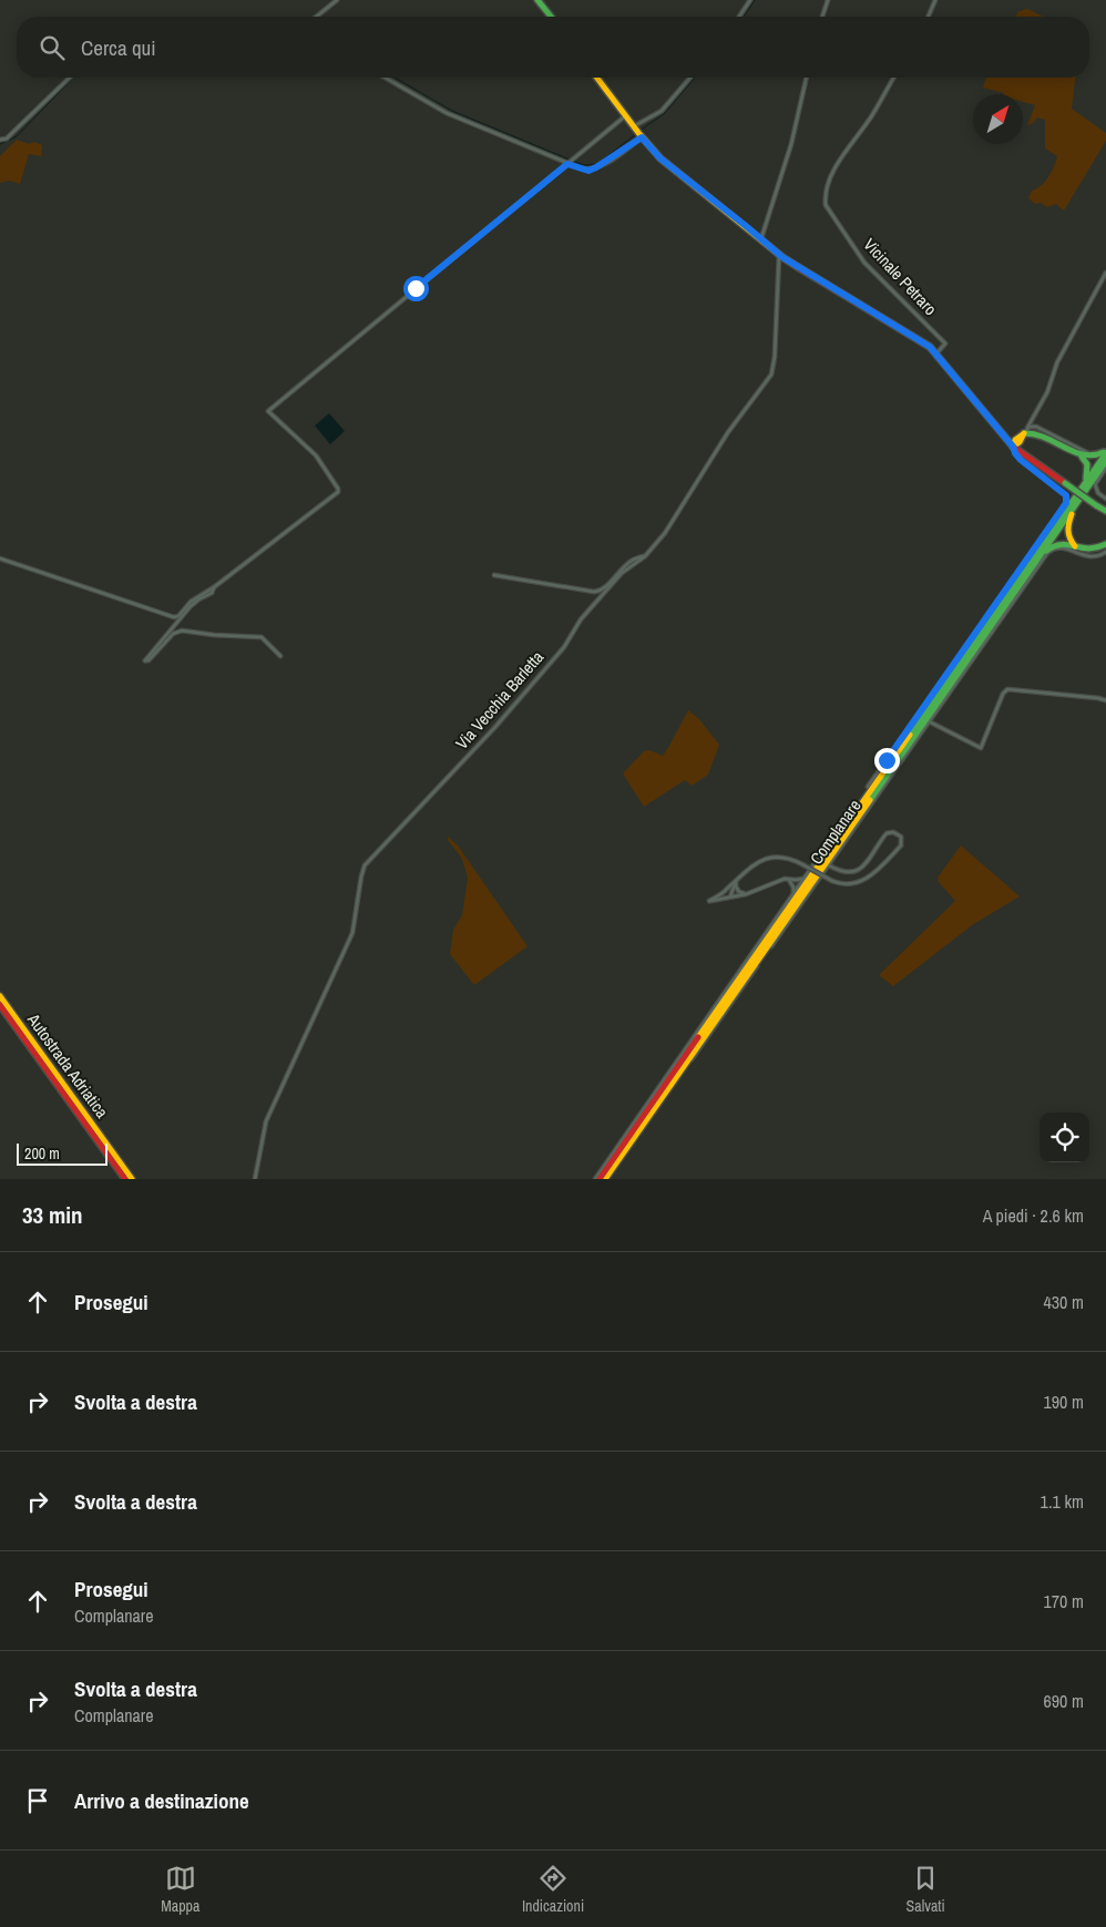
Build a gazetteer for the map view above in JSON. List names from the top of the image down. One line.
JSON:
{"streets":{"main road":["Autostrada Adriatica"],"street":["Vicinale Petraro","Via Vecchia Barletta","Complanare"]},"scale_bar":"200 m","north":"top right","page":{"search":"Cerca qui","scale":"200 m","heading":["33 min","A piedi · 2.6 km"],"list":[["Prosegui","430 m"],["Svolta a destra","190 m"],["Svolta a destra","1.1 km"],["Prosegui","Complanare","170 m"],["Svolta a destra","Complanare","690 m"],"Arrivo a destinazione"],"nav":["Mappa","Indicazioni","Salvati"]}}
